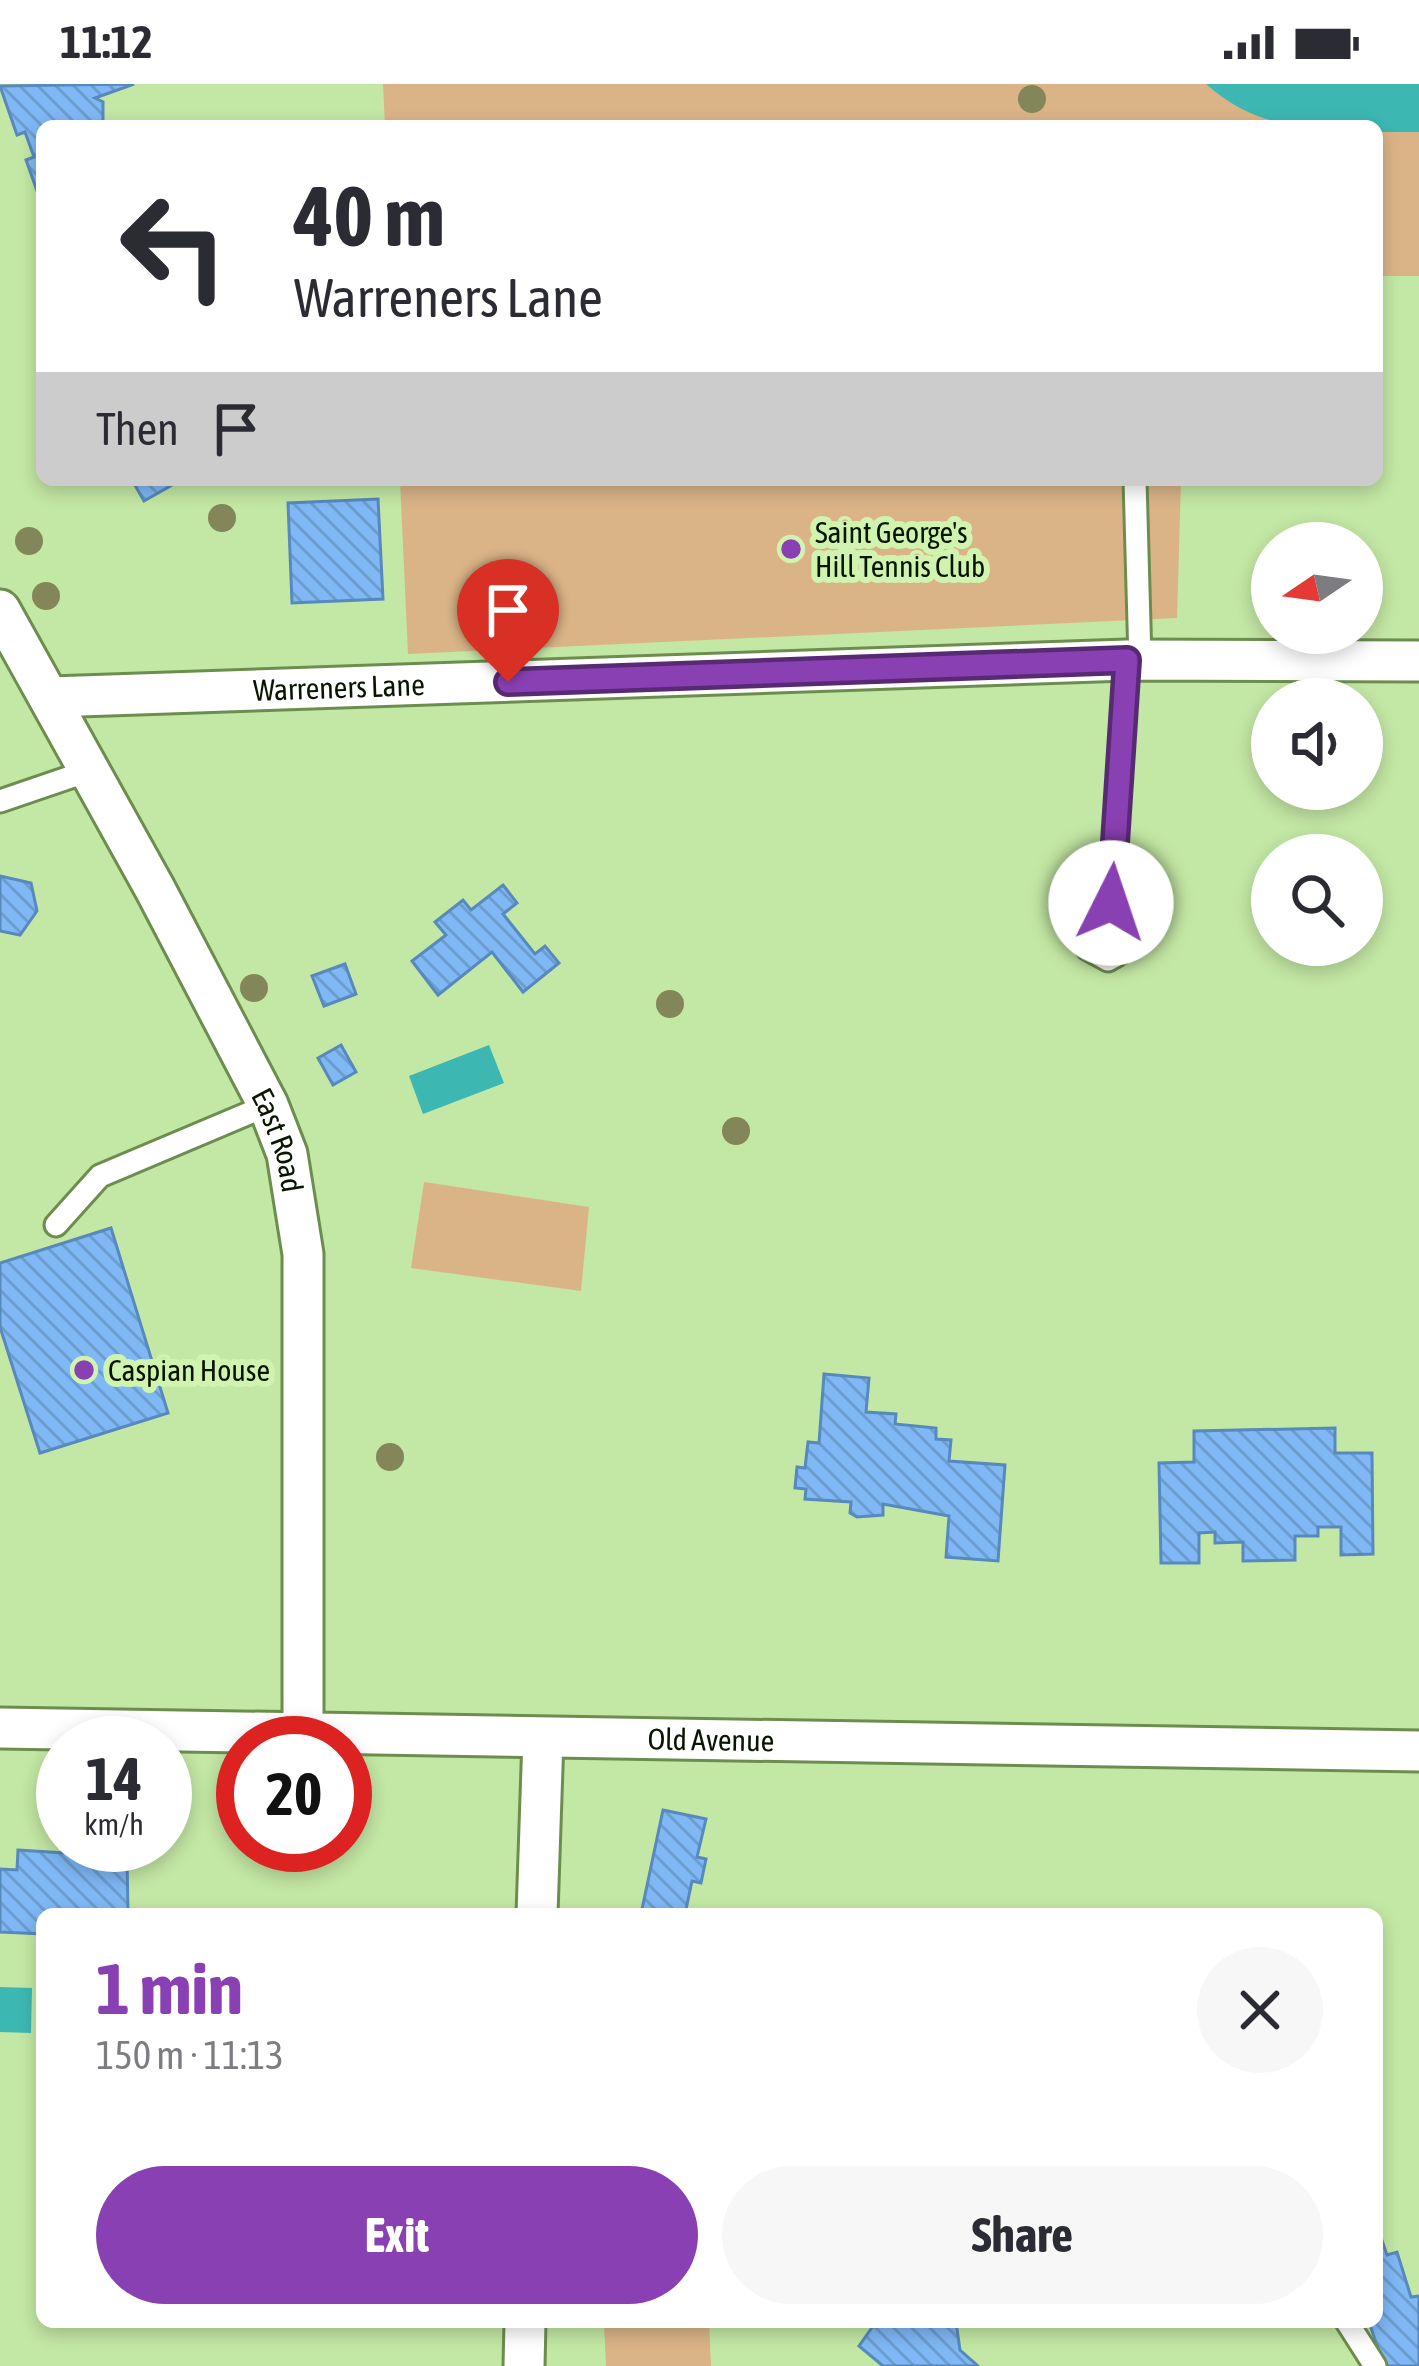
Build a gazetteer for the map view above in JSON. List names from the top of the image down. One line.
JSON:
{"streets":{"street":["Warreners Lane","East Road","Old Avenue"]},"crossings":[["Warreners Lane","East Road"]],"places":["Saint George's Hill Tennis Club","Caspian House"],"north":"left","page":{"status":"11:12","turn":["40 m","Warreners Lane"],"then":"Then","speed":"14 km/h","limit":"20","heading":["1 min","150 m · 11:13"],"buttons":["Exit","Share"]}}
